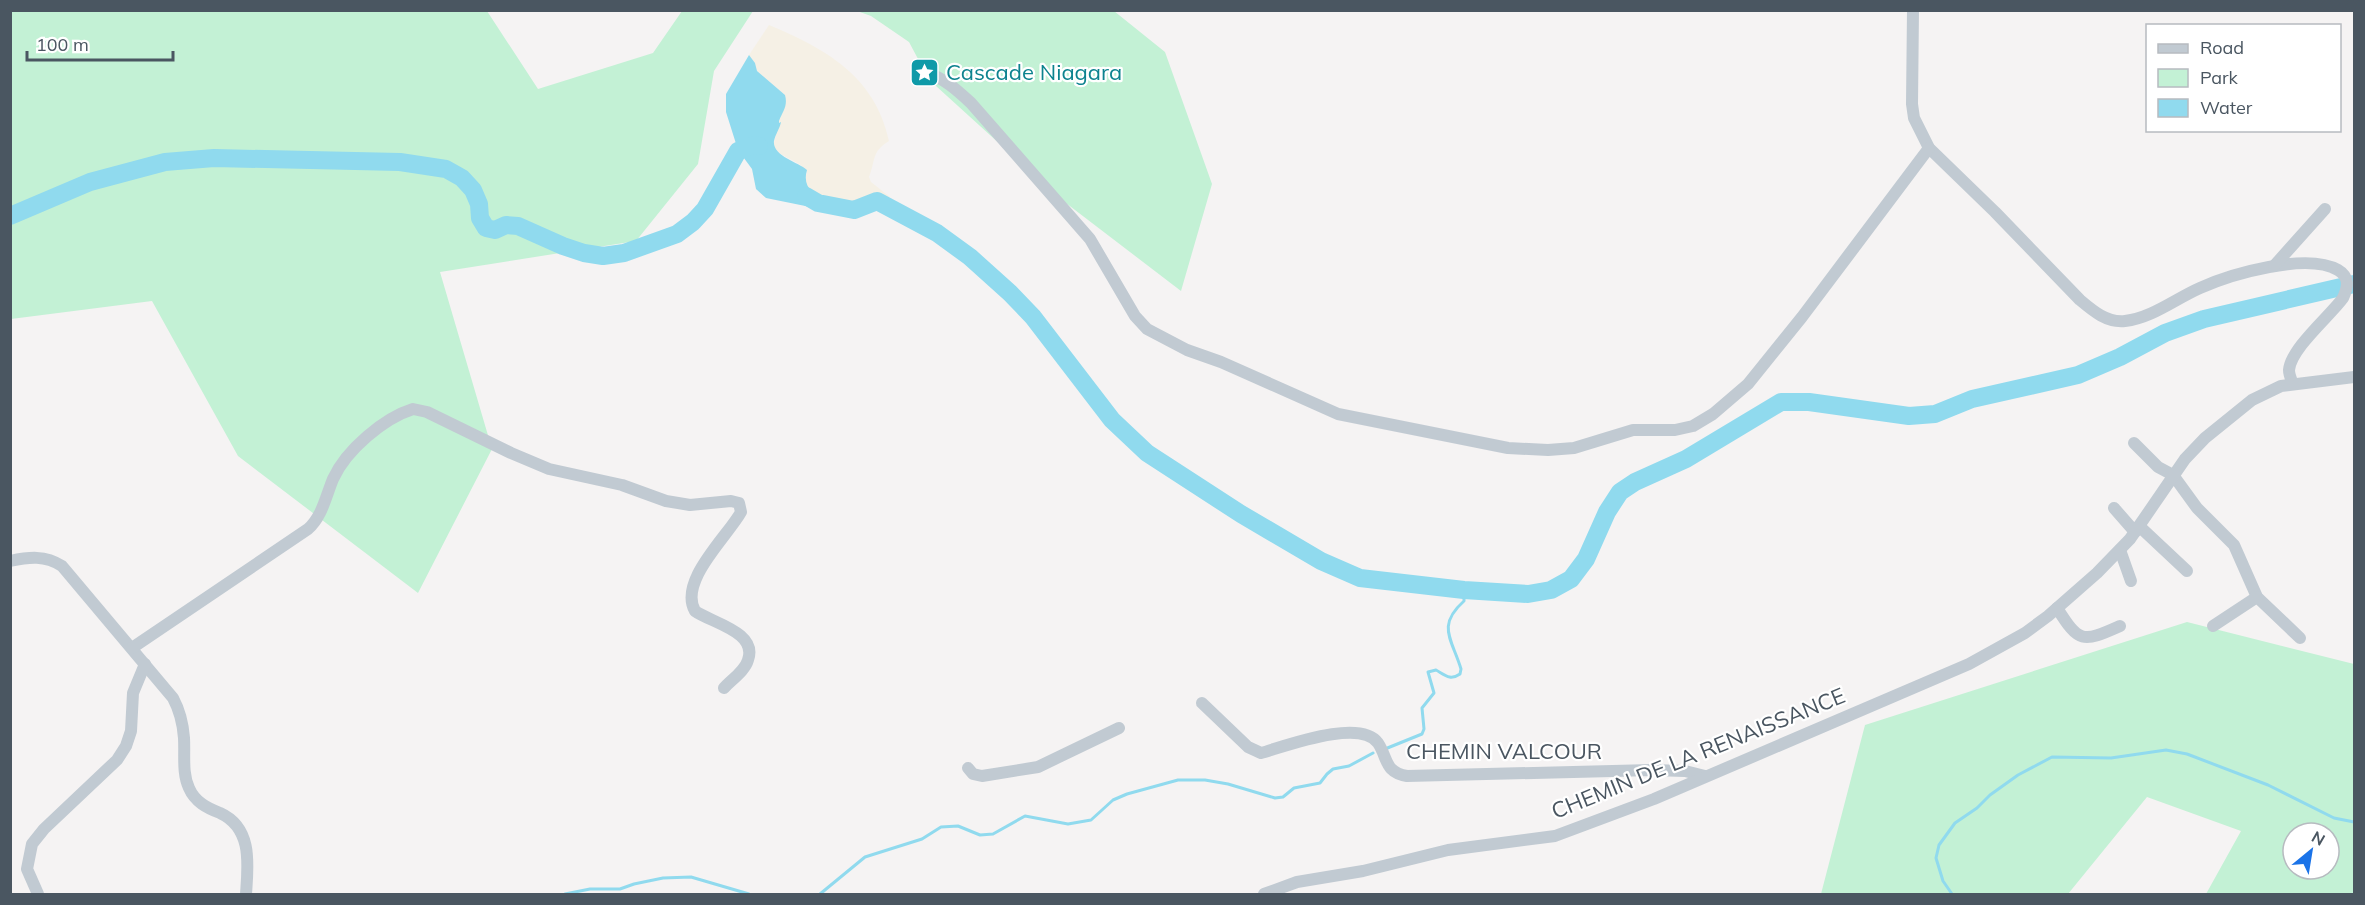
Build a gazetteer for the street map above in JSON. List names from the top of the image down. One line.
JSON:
{"streets":{"street":["CHEMIN VALCOUR","CHEMIN DE LA RENAISSANCE"]},"crossings":[["CHEMIN VALCOUR","CHEMIN DE LA RENAISSANCE"]],"places":{"place":["Cascade Niagara"]},"legend":["Road","Park","Water"],"scale_bar":"100 m","north":"top right"}
